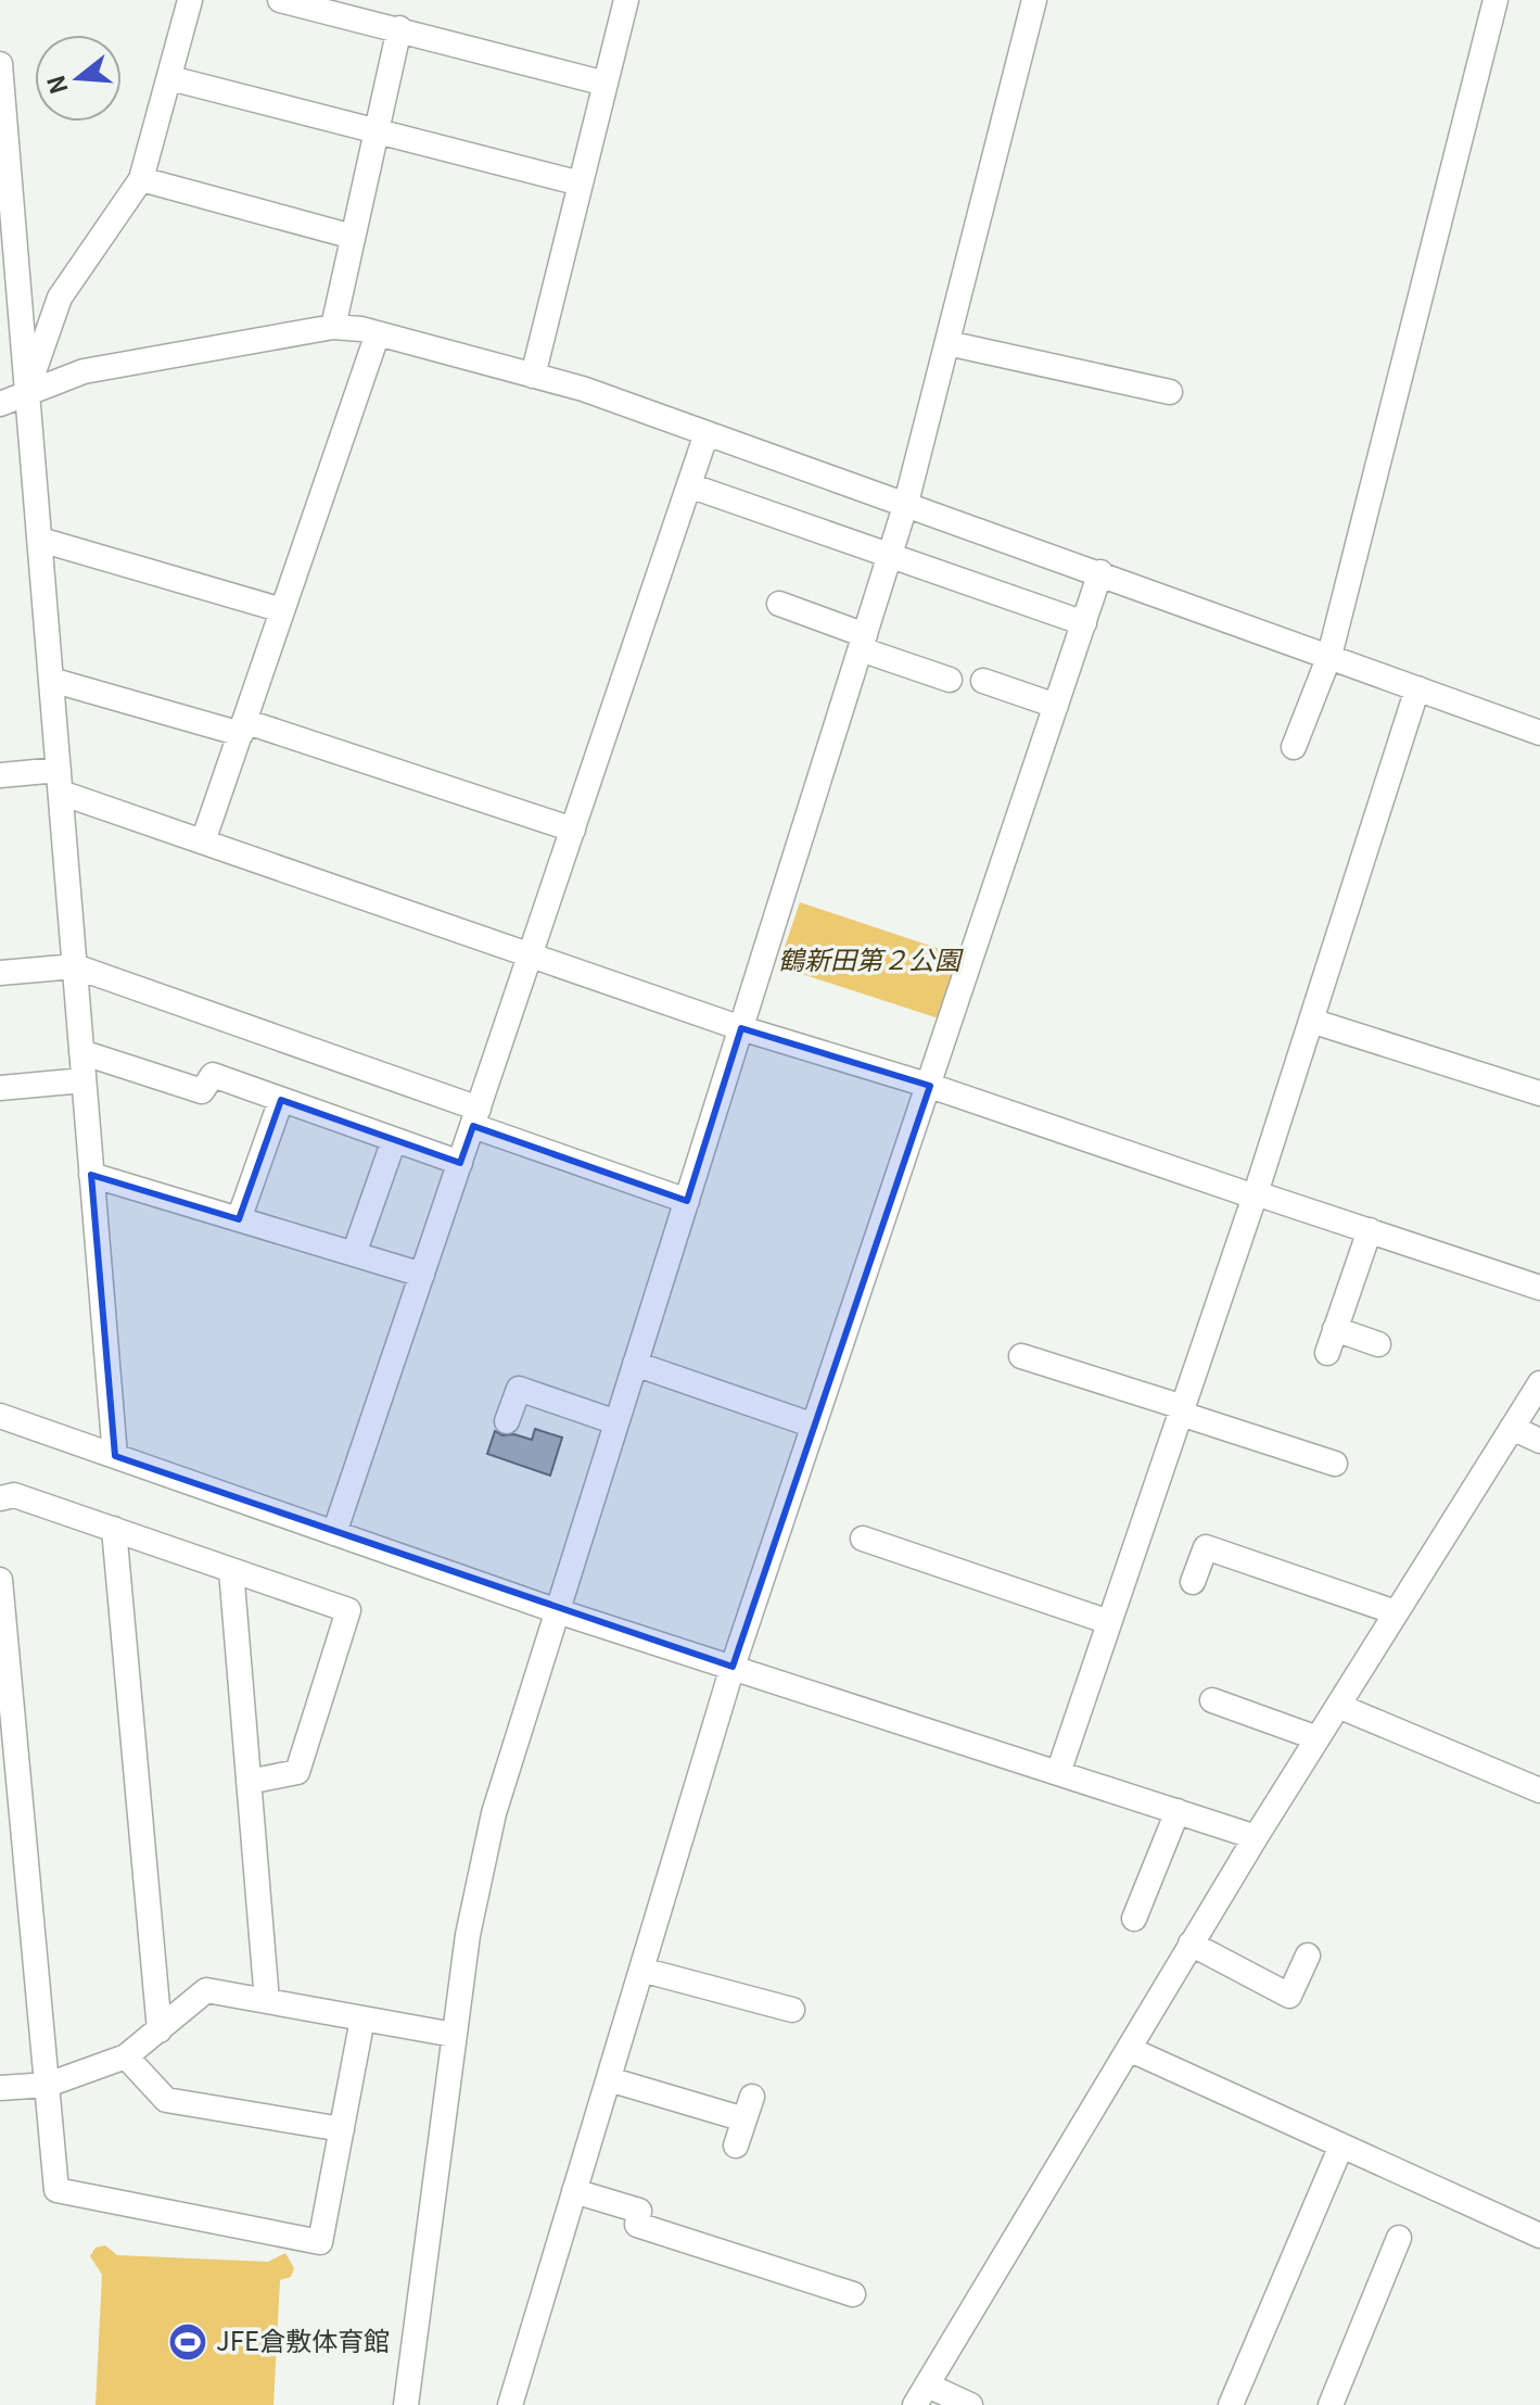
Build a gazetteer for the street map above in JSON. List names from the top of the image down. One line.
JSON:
{"parks":["鶴新田第２公園"],"places":{"sports":["JFE倉敷体育館"]},"north":"left"}
